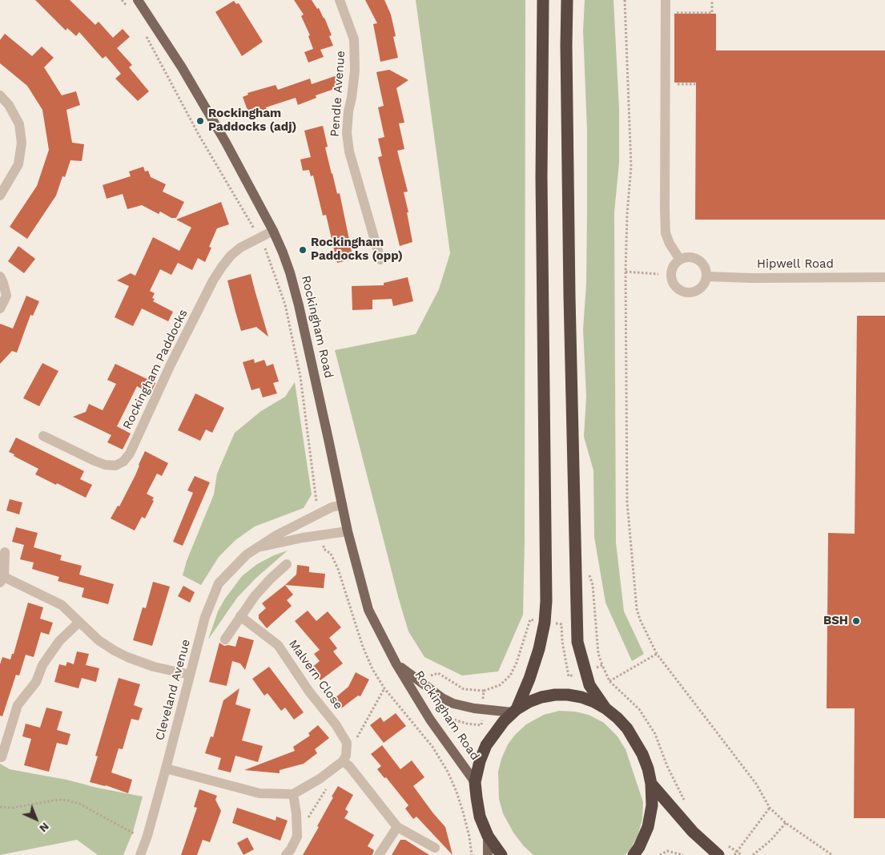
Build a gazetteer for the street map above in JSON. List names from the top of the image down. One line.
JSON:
{"streets":{"main road":["Rockingham Road"],"street":["Pendle Avenue","Hipwell Road","Rockingham Paddocks","Malvern Close","Cleveland Avenue"]},"crossings":[["Rockingham Road","Rockingham Paddocks"],["Rockingham Road","Cleveland Avenue"]],"places":["Rockingham Paddocks (adj)","Rockingham Paddocks (opp)","BSH"],"north":"bottom right"}
